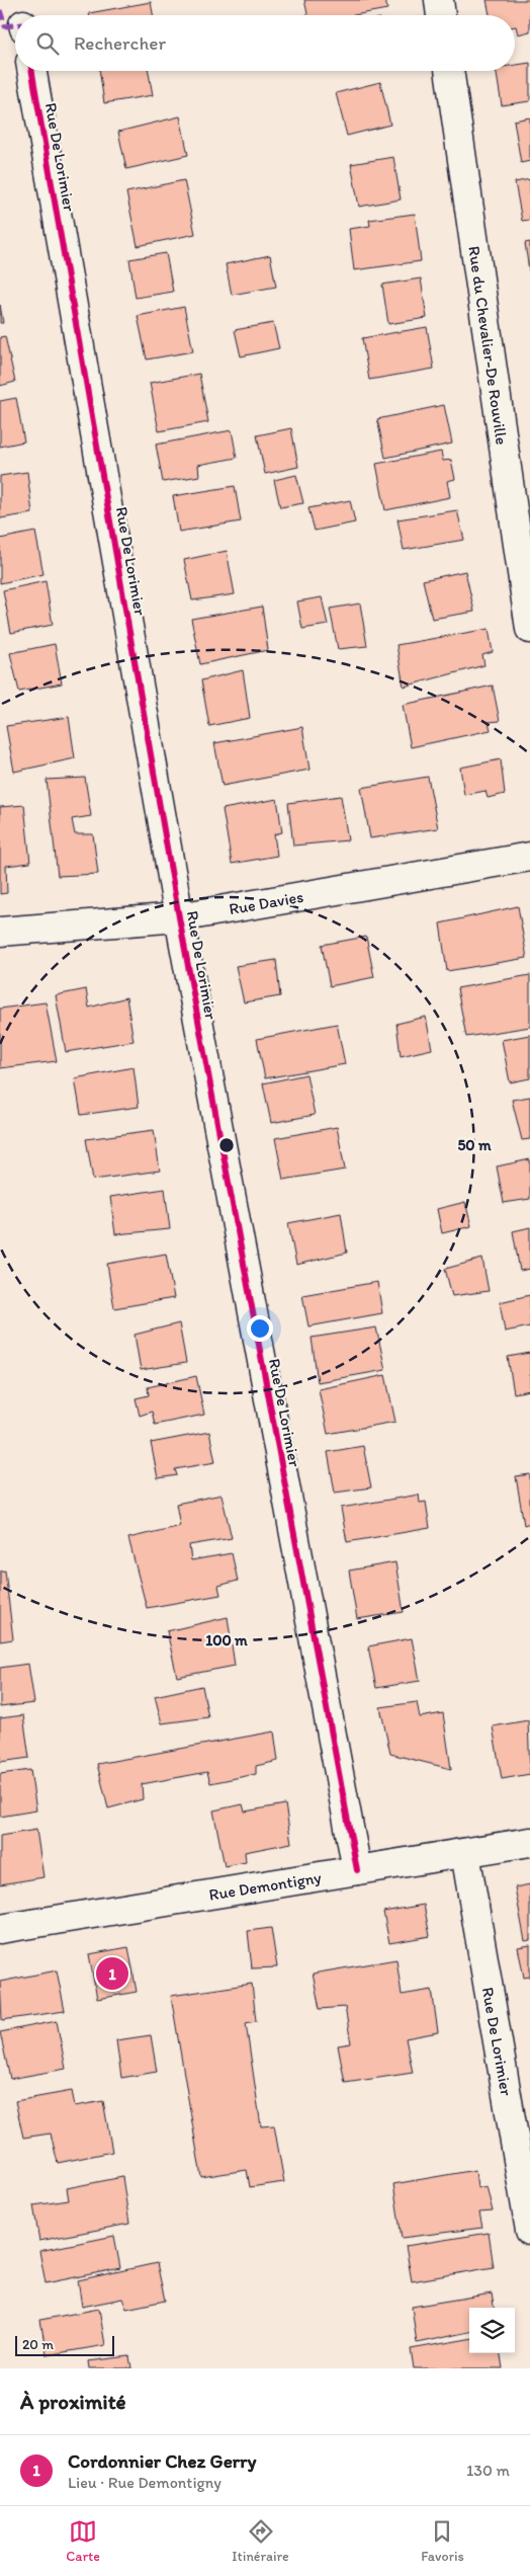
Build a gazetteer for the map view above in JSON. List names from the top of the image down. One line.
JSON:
{"streets":{"street":["Rue De Lorimier","Rue du Chevalier-De Rouville","Rue Davies","Rue Demontigny"]},"crossings":[["Rue De Lorimier","Rue Davies"],["Rue De Lorimier","Rue Demontigny"]],"scale_bar":"20 m","page":{"search":"Rechercher","pins":"1","scale":"20 m","heading":"À proximité","list":[{"mark":"1","name":"Cordonnier Chez Gerry","note":"Lieu · Rue Demontigny","value":"130 m"}],"nav":["Carte","Itinéraire","Favoris"]},"rings":["50 m","100 m"]}
